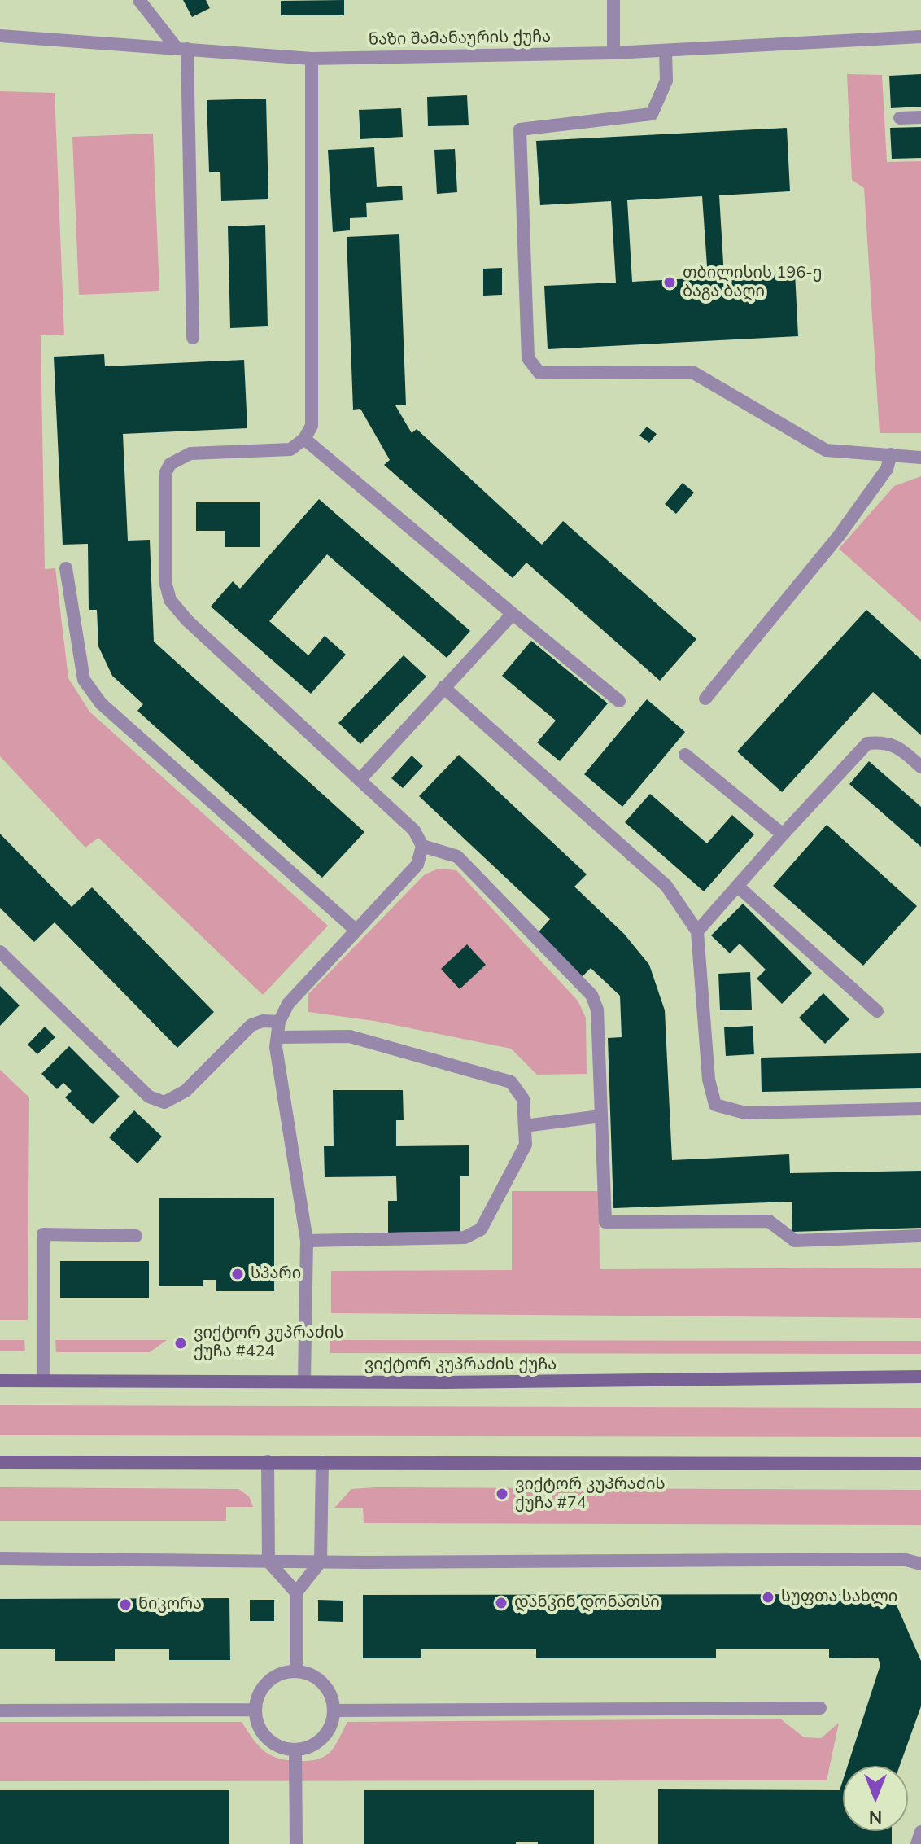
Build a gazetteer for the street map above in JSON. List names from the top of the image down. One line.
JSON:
{"streets":{"main road":["ვიქტორ კუპრაძის ქუჩა"],"street":["ნაზი შამანაურის ქუჩა"]},"places":["თბილისის 196-ე ბაგა ბაღი","სპარი","ვიქტორ კუპრაძის ქუჩა #424","ვიქტორ კუპრაძის ქუჩა #74","სუფთა სახლი","დანკინ დონათსი","ნიკორა"],"north":"bottom"}
